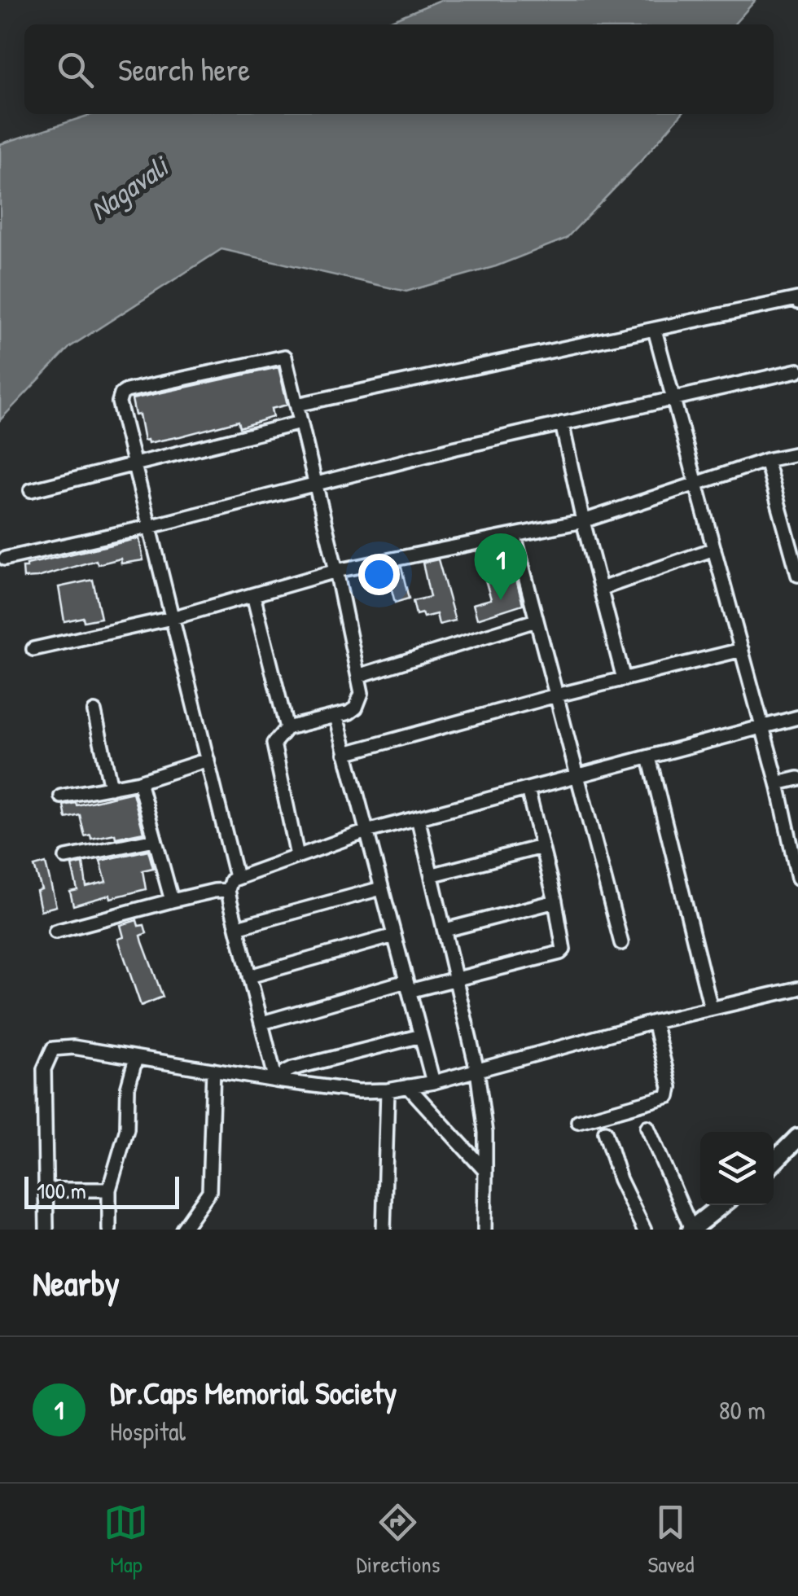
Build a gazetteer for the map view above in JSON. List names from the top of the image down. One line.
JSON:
{"water":["Nagavali"],"scale_bar":"100 m","page":{"search":"Search here","pins":"1","scale":"100 m","heading":"Nearby","list":[{"mark":"1","name":"Dr.Caps Memorial Society","note":"Hospital","value":"80 m"}],"nav":["Map","Directions","Saved"]}}
